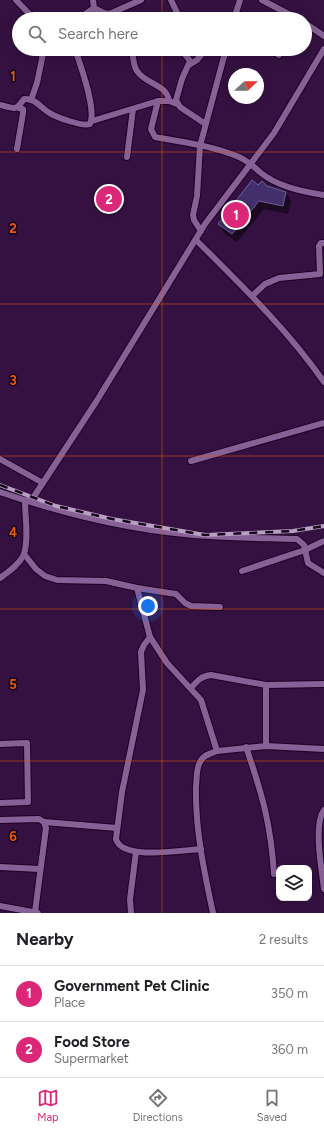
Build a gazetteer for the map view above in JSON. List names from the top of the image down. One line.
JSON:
{"north":"right","page":{"search":"Search here","pins":["2","1"],"heading":["Nearby","2 results"],"list":[{"mark":"1","name":"Government Pet Clinic","note":"Place","value":"350 m"},{"mark":"2","name":"Food Store","note":"Supermarket","value":"360 m"}],"nav":["Map","Directions","Saved"]},"grid":{"rows":["1","2","3","4","5","6"]}}
